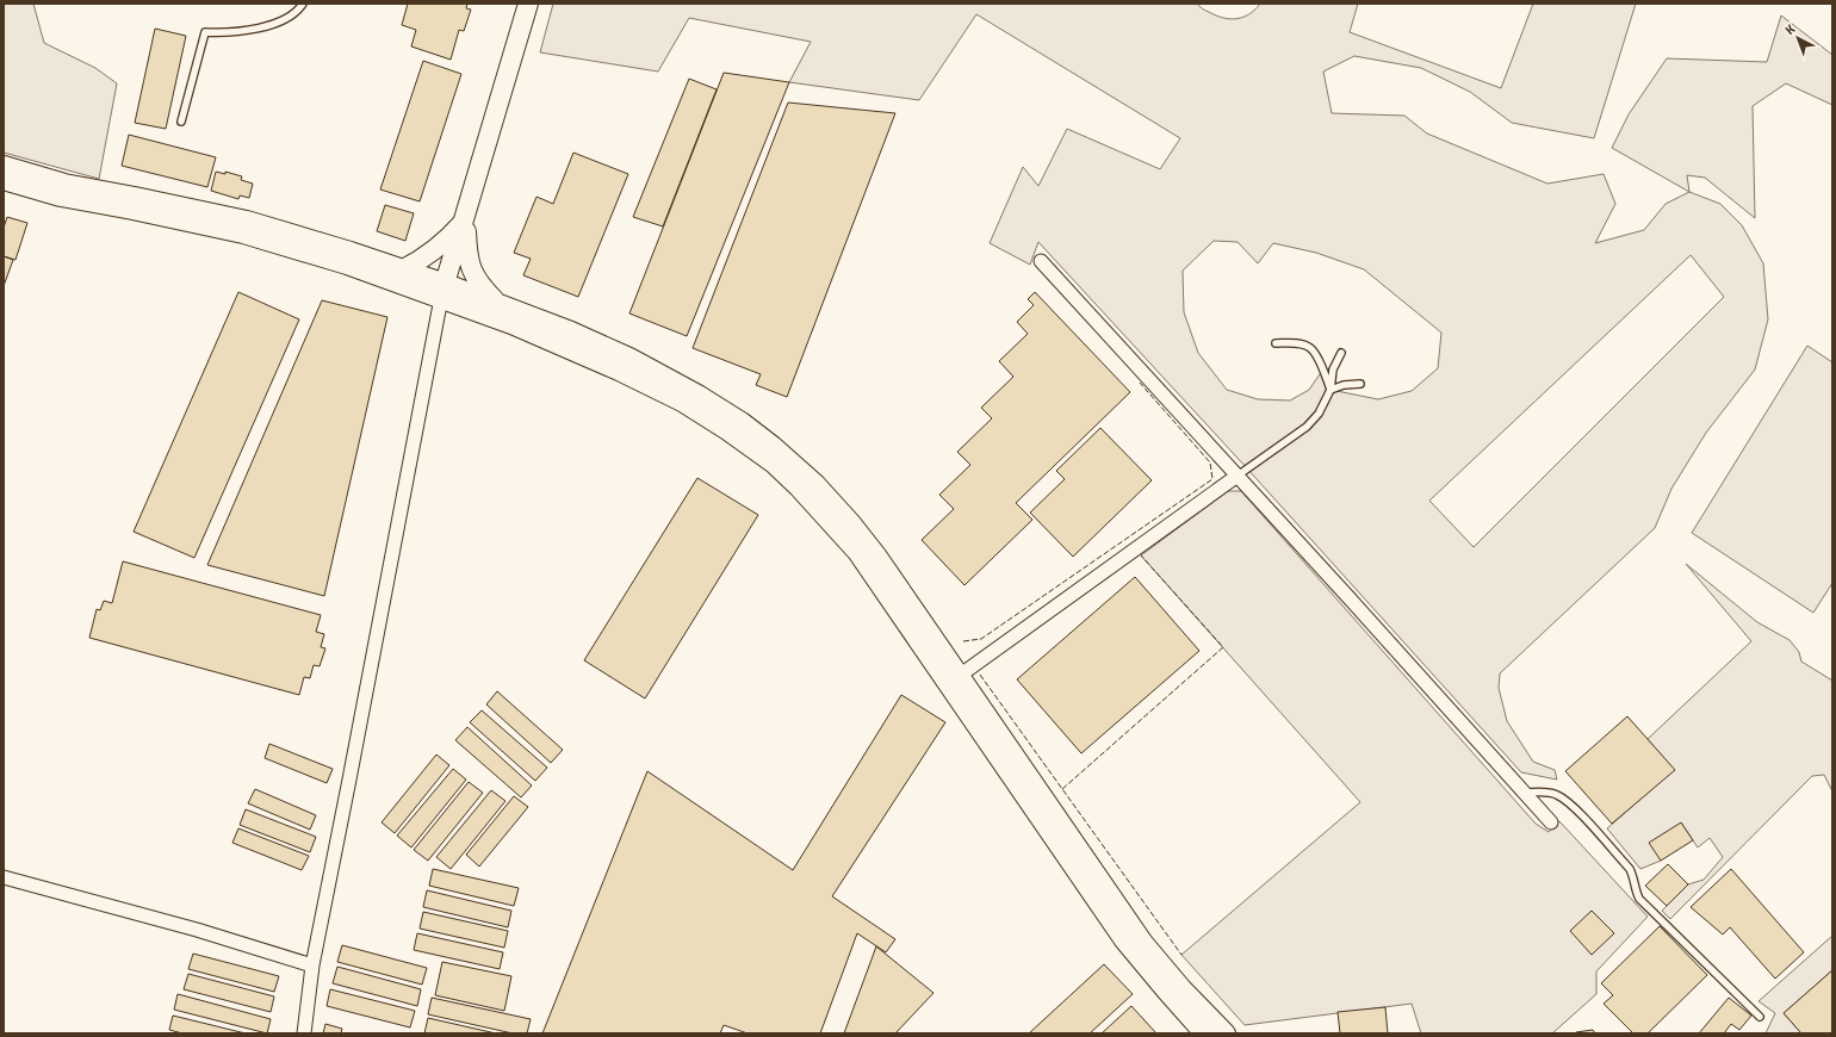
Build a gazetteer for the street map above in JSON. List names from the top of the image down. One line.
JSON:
{"north":"top left"}
